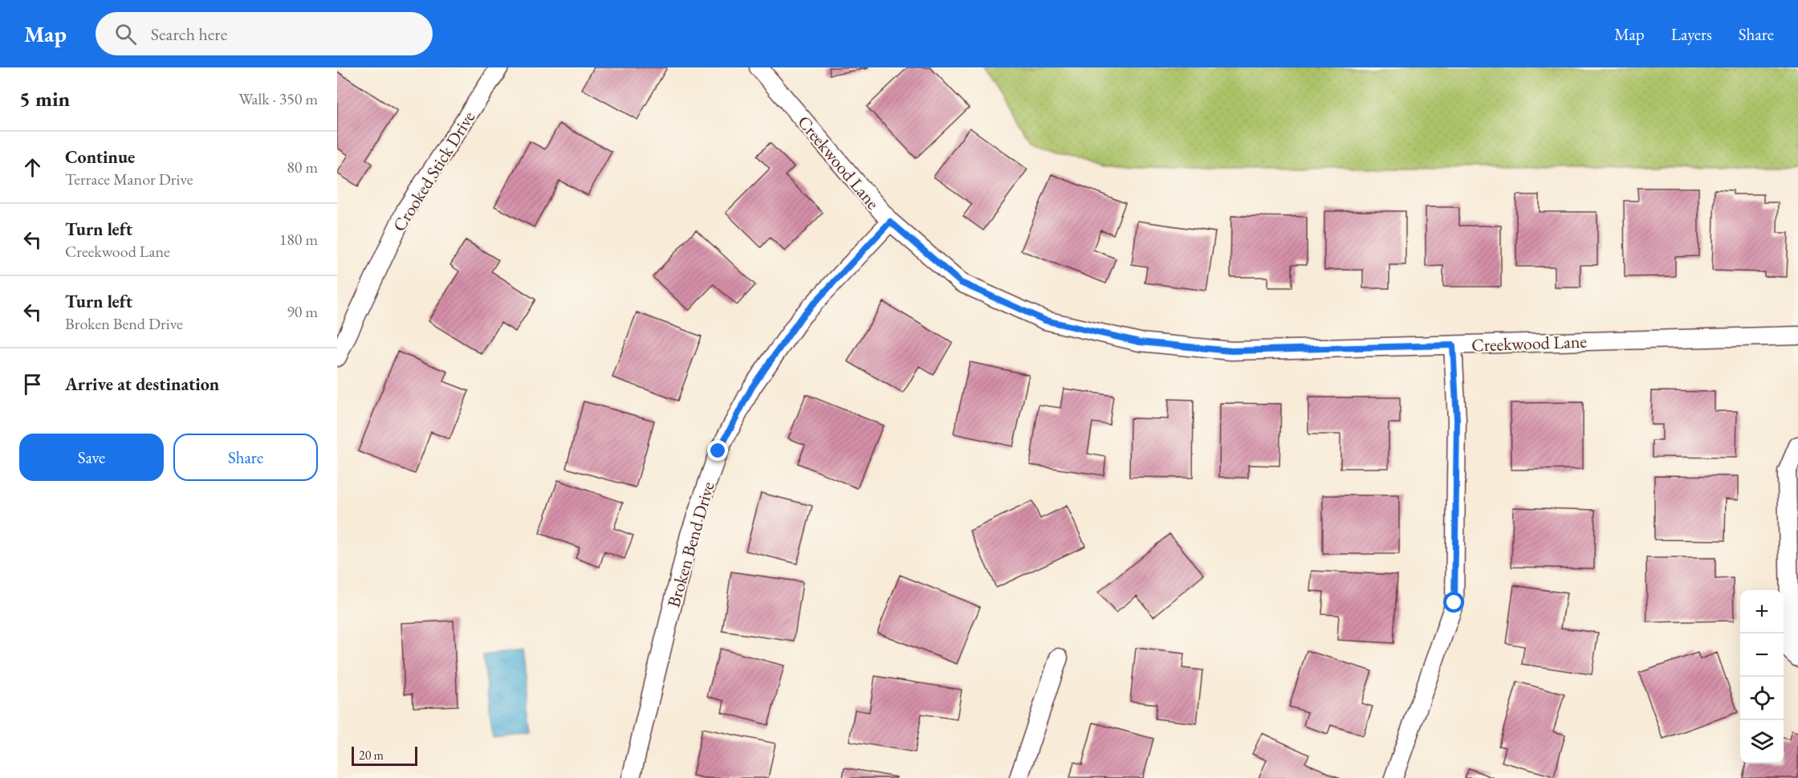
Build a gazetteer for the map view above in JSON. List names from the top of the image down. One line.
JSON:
{"streets":{"street":["Creekwood Lane","Crooked Stick Drive","Broken Bend Drive"]},"crossings":[["Creekwood Lane","Broken Bend Drive"]],"scale_bar":"20 m","page":{"header":"Map","search":"Search here","nav":["Map","Layers","Share"],"heading":["5 min","Walk · 350 m"],"list":[["Continue","Terrace Manor Drive","80 m"],["Turn left","Creekwood Lane","180 m"],["Turn left","Broken Bend Drive","90 m"],"Arrive at destination"],"buttons":["Save","Share"],"map_buttons":["+","−"],"scale":"20 m"}}
